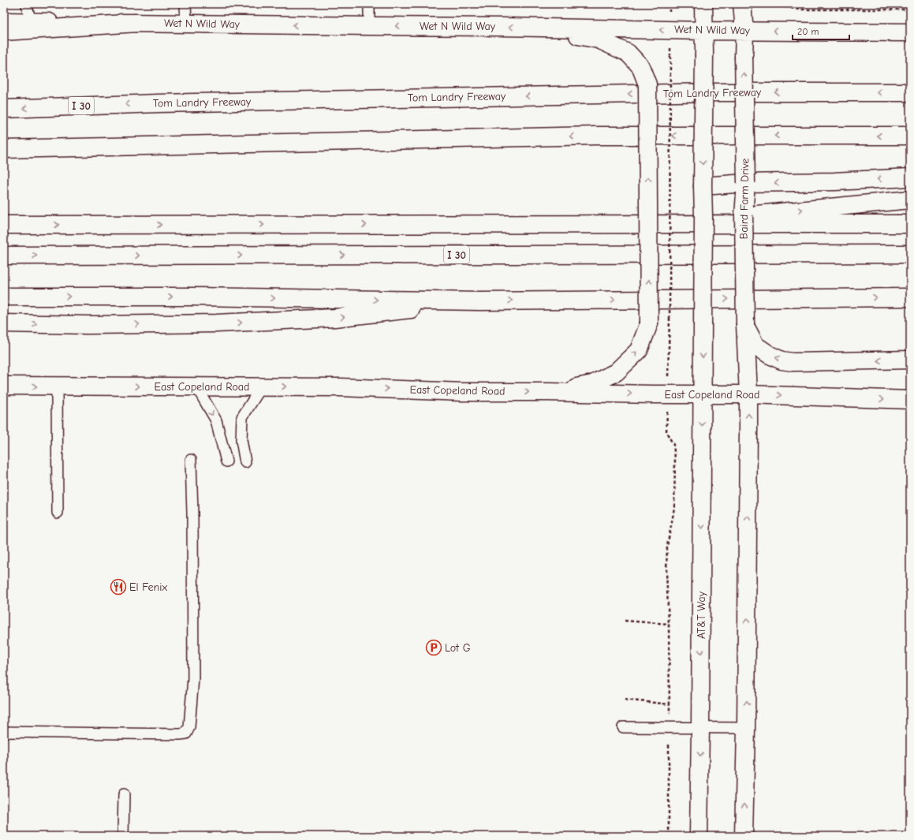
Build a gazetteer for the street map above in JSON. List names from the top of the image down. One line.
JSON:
{"streets":{"main road":["Wet N Wild Way","Tom Landry Freeway","I 30","Baird Farm Drive","East Copeland Road","AT&T Way"]},"crossings":[["Wet N Wild Way","Baird Farm Drive"],["Baird Farm Drive","East Copeland Road"],["East Copeland Road","AT&T Way"]],"places":{"restaurant":["El Fenix"],"parking":["Lot G"]},"scale_bar":"20 m"}
